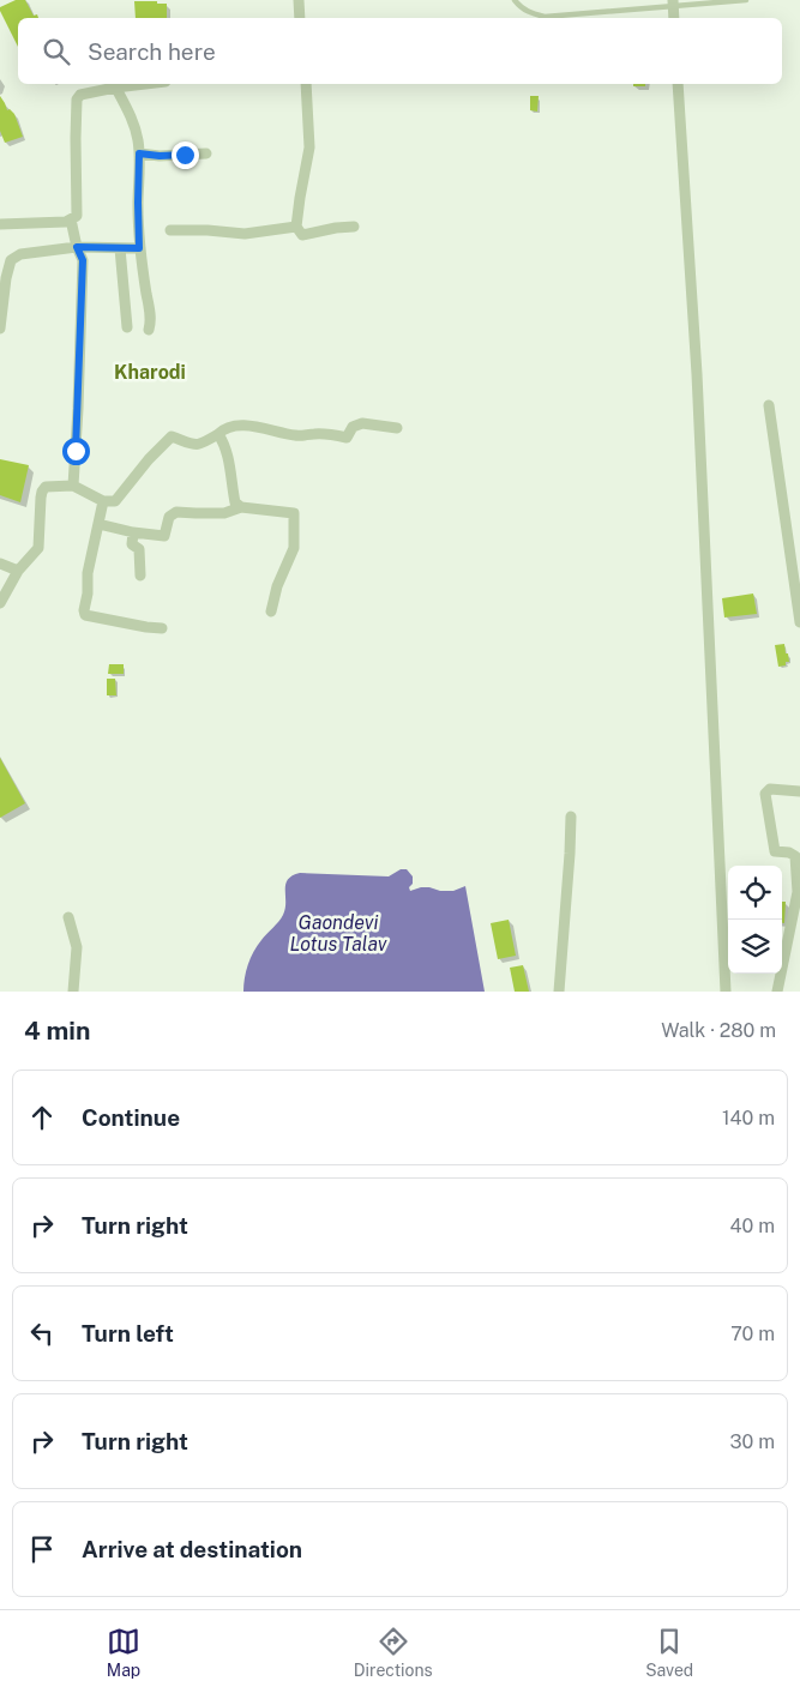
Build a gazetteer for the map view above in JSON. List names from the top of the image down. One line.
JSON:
{"districts":["Kharodi"],"water":["Gaondevi Lotus Talav"],"page":{"search":"Search here","heading":["4 min","Walk · 280 m"],"list":[["Continue","140 m"],["Turn right","40 m"],["Turn left","70 m"],["Turn right","30 m"],"Arrive at destination"],"nav":["Map","Directions","Saved"]}}
